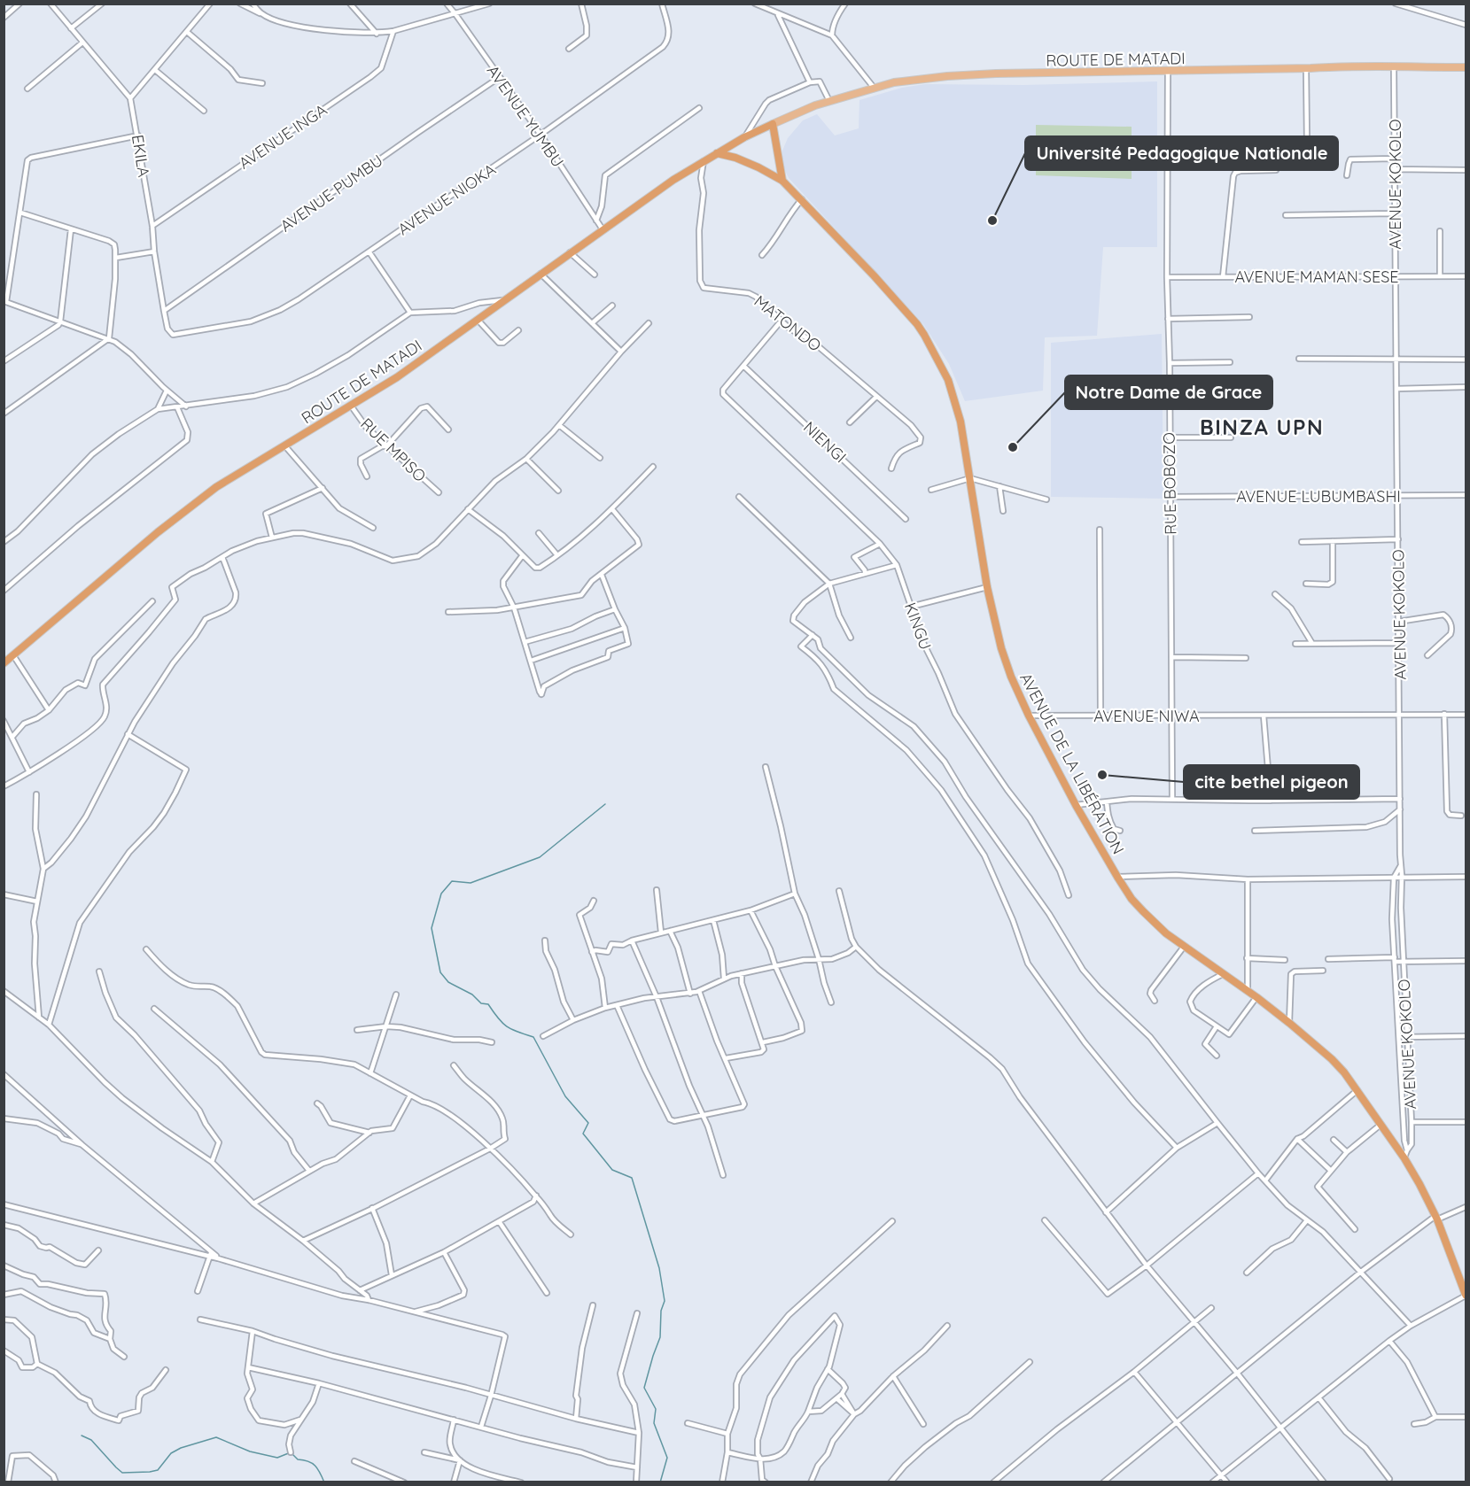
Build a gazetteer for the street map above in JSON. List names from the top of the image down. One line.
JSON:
{"streets":{"highway":["ROUTE DE MATADI","AVENUE DE LA LIBÉRATION"],"street":["AVENUE YUMBU","AVENUE INGA","EKILA","AVENUE KOKOLO","AVENUE PUMBU","AVENUE NIOKA","AVENUE MAMAN SESE","MATONDO","NIENGI","RUE MPISO","RUE BOBOZO","AVENUE LUBUMBASHI","KINGU","AVENUE NIWA"]},"crossings":[["ROUTE DE MATADI","AVENUE YUMBU"],["ROUTE DE MATADI","AVENUE KOKOLO"],["ROUTE DE MATADI","MATONDO"],["ROUTE DE MATADI","RUE MPISO"],["ROUTE DE MATADI","RUE BOBOZO"],["ROUTE DE MATADI","AVENUE DE LA LIBÉRATION"],["AVENUE YUMBU","AVENUE PUMBU"],["AVENUE YUMBU","AVENUE NIOKA"],["AVENUE INGA","EKILA"],["EKILA","AVENUE PUMBU"],["EKILA","AVENUE NIOKA"],["AVENUE KOKOLO","AVENUE MAMAN SESE"],["AVENUE KOKOLO","AVENUE LUBUMBASHI"],["AVENUE KOKOLO","AVENUE NIWA"],["AVENUE KOKOLO","AVENUE DE LA LIBÉRATION"],["AVENUE MAMAN SESE","RUE BOBOZO"],["NIENGI","KINGU"],["RUE BOBOZO","AVENUE LUBUMBASHI"],["RUE BOBOZO","AVENUE NIWA"],["AVENUE NIWA","AVENUE DE LA LIBÉRATION"]],"districts":["BINZA UPN"],"places":["Université Pedagogique Nationale","Notre Dame de Grace","cite bethel pigeon"]}
